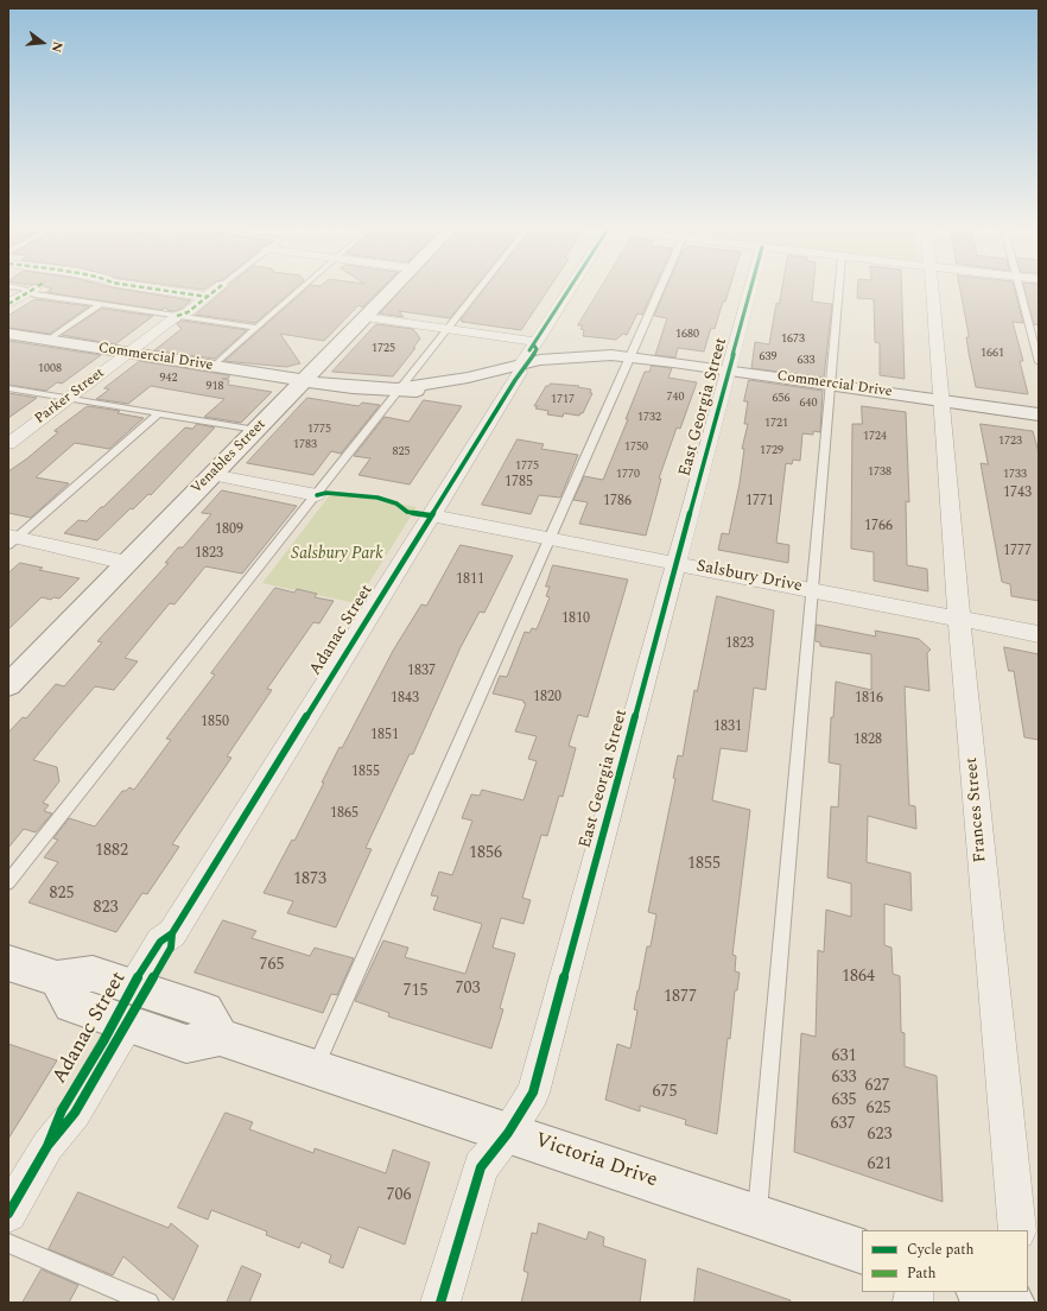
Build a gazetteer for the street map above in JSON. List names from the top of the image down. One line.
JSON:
{"streets":{"street":["Commercial Drive","Parker Street","East Georgia Street","Venables Street","Salsbury Drive","Adanac Street","Frances Street","Victoria Drive"]},"crossings":[["Commercial Drive","Parker Street"],["Commercial Drive","East Georgia Street"],["Commercial Drive","Venables Street"],["Commercial Drive","Adanac Street"],["Commercial Drive","Frances Street"],["East Georgia Street","Salsbury Drive"],["East Georgia Street","Victoria Drive"],["Salsbury Drive","Adanac Street"],["Salsbury Drive","Frances Street"]],"parks":["Salsbury Park"],"house_numbers":["1680","1673","1725","1661","639","633","1008","942","918","740","656","1717","640","1732","1721","1775","1724","1723","1783","1750","1729","825","1775","1738","1770","1733","1785","1743","1786","1771","1766","1809","1777","1823","1811","1810","1823","1837","1820","1843","1816","1850","1831","1851","1828","1855","1865","1882","1856","1855","1873","825","823","765","1864","703","715","1877","631","633","627","675","635","625","637","623","621","706"],"legend":["Cycle path","Path"],"north":"right"}
